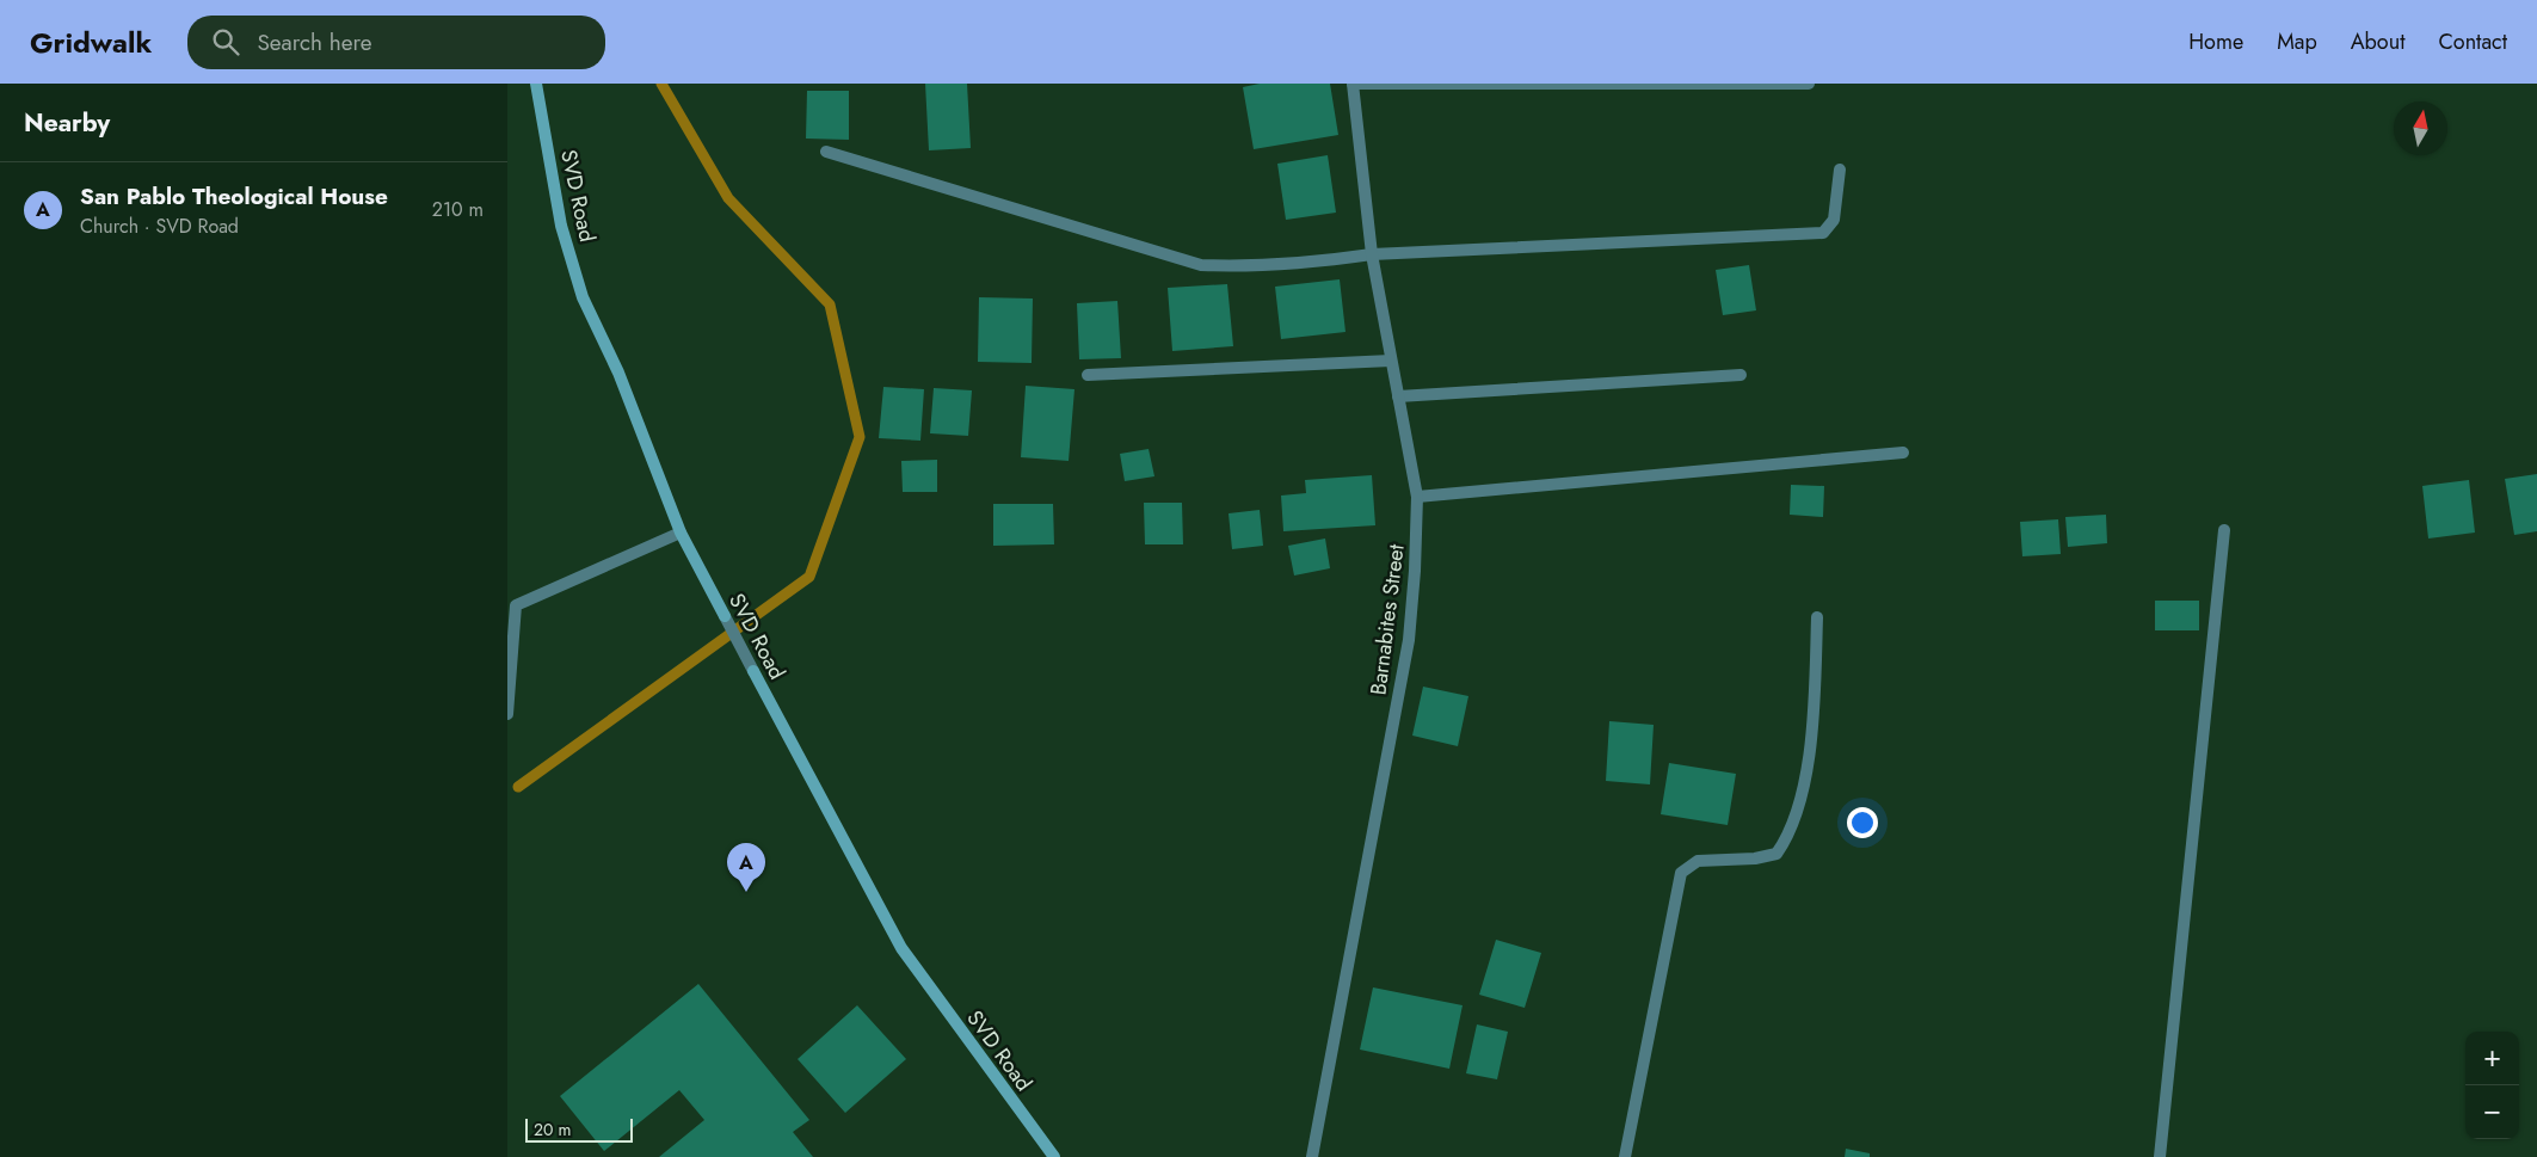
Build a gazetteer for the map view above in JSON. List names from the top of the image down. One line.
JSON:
{"streets":{"main road":["SVD Road"],"street":["Barnabites Street"]},"scale_bar":"20 m","north":"top","page":{"header":"Gridwalk","search":"Search here","nav":["Home","Map","About","Contact"],"heading":"Nearby","list":[{"mark":"A","name":"San Pablo Theological House","note":"Church · SVD Road","value":"210 m"}],"pins":"A","map_buttons":["+","−"],"scale":"20 m"}}
